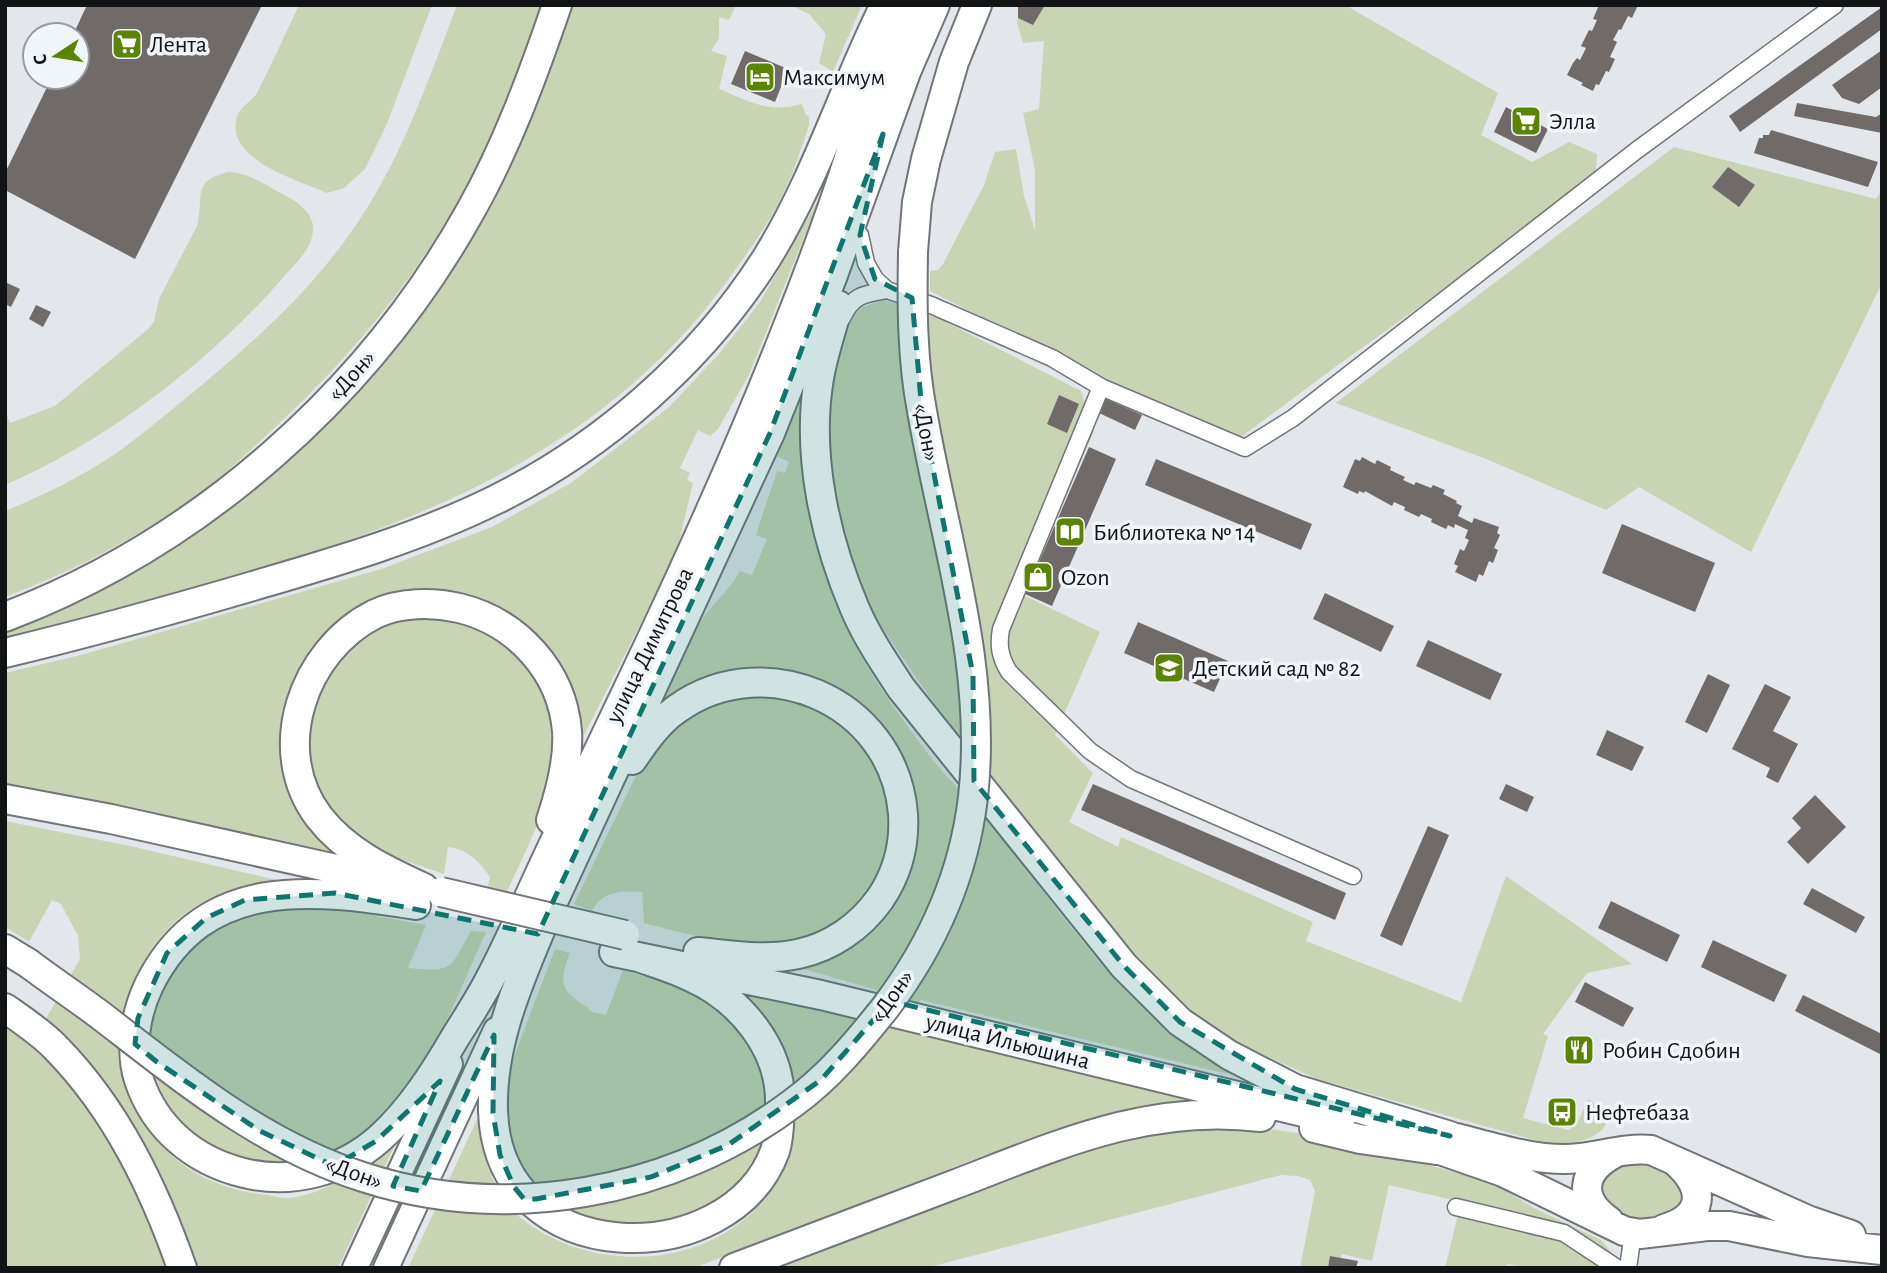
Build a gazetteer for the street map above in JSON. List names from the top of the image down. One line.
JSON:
{"streets":{"highway":["«Дон»","улица Димитрова","улица Ильюшина"]},"places":{"supermarket":["Лента","Элла"],"hotel":["Максимум"],"library":["Библиотека № 14"],"shop":["Ozon"],"school or university":["Детский сад № 82"],"restaurant":["Робин Сдобин"],"bus stop":["Нефтебаза"]},"north":"left"}
